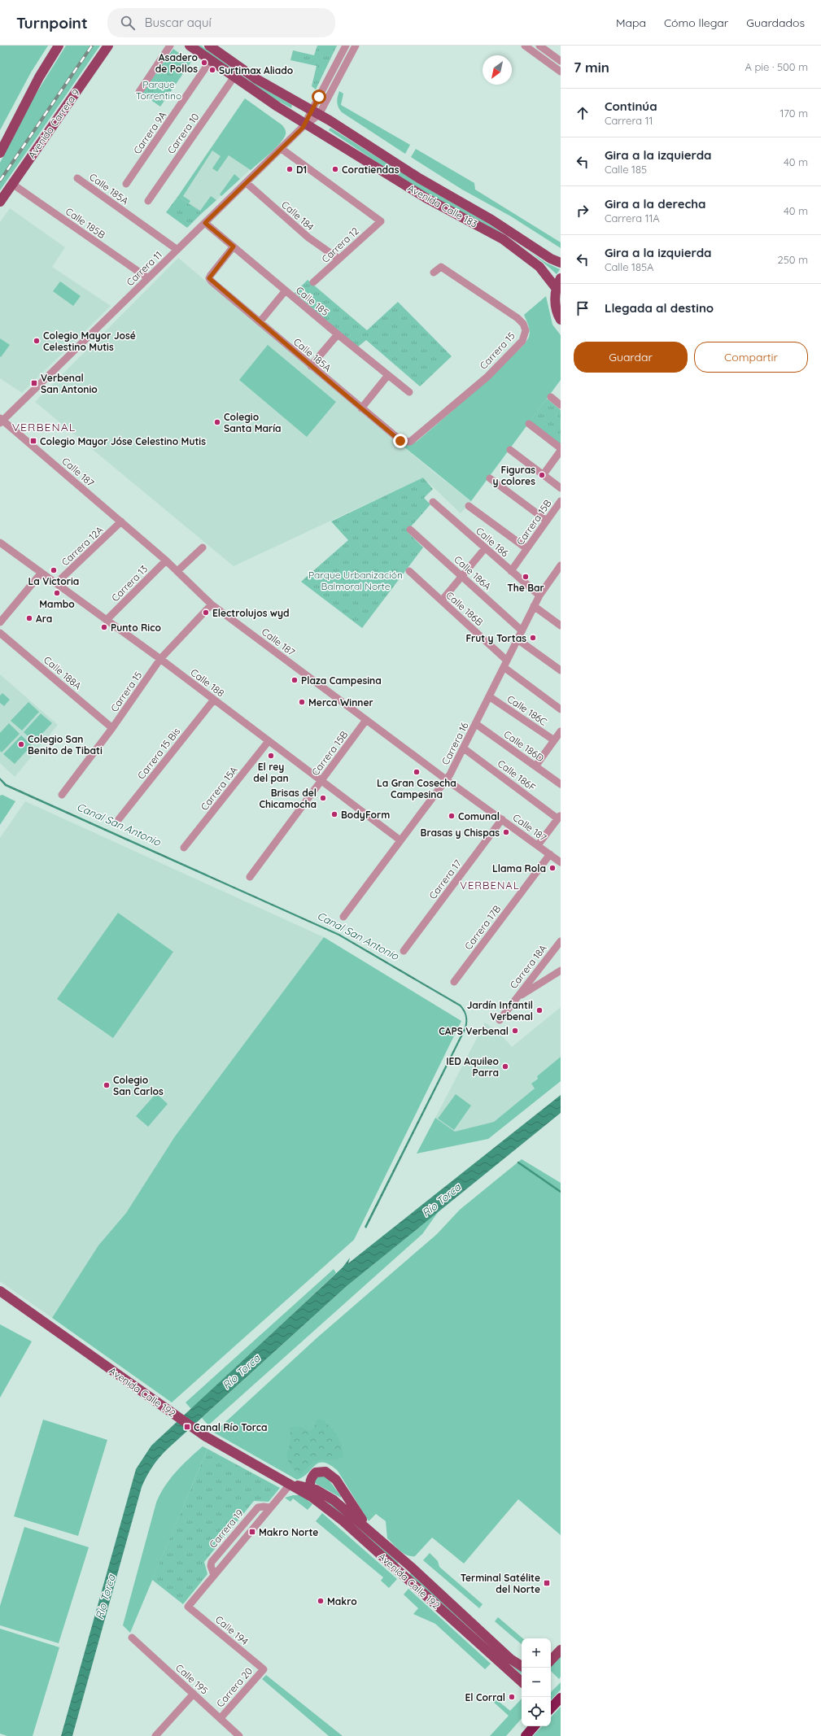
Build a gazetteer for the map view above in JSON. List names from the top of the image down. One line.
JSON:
{"streets":{"main road":["Avenida Carrera 9","Avenida Calle 183","Avenida Calle 192"],"street":["Carrera 9A","Carrera 10","Calle 185A","Calle 184","Calle 185B","Carrera 12","Carrera 11","Calle 185","Carrera 15","Calle 187","Carrera 15B","Calle 186","Carrera 12A","Calle 186A","Carrera 13","Calle 186B","Calle 188A","Calle 188","Calle 186C","Carrera 16","Calle 186D","Carrera 15 Bis","Calle 186F","Carrera 15A","Carrera 17","Carrera 17B","Carrera 18A","Carrera 19","Calle 194","Calle 195","Carrera 20"]},"crossings":[["Avenida Carrera 9","Calle 185B"],["Carrera 9A","Avenida Calle 183"],["Carrera 10","Avenida Calle 183"],["Calle 185A","Carrera 11"],["Calle 185A","Calle 185"],["Calle 185A","Carrera 15"],["Avenida Calle 183","Carrera 11"],["Calle 184","Carrera 12"],["Calle 184","Carrera 11"],["Calle 185B","Carrera 11"],["Carrera 12","Carrera 11"],["Carrera 11","Calle 185"],["Carrera 11","Calle 187"],["Carrera 15","Calle 187"],["Carrera 15","Calle 188A"],["Carrera 15","Calle 188"],["Calle 187","Carrera 15B"],["Calle 187","Carrera 12A"],["Calle 187","Carrera 13"],["Calle 187","Carrera 16"],["Calle 187","Carrera 17"],["Calle 187","Carrera 17B"],["Carrera 15B","Calle 186"],["Carrera 15B","Calle 188"],["Calle 186","Carrera 16"],["Carrera 12A","Calle 188"],["Calle 186A","Carrera 16"],["Carrera 13","Calle 188"],["Calle 186B","Carrera 16"],["Calle 188","Carrera 16"],["Calle 188","Carrera 15 Bis"],["Calle 188","Carrera 15A"],["Calle 186C","Carrera 16"],["Carrera 16","Calle 186D"],["Carrera 16","Calle 186F"],["Avenida Calle 192","Carrera 19"],["Carrera 19","Calle 194"],["Calle 194","Carrera 20"],["Calle 195","Carrera 20"]],"districts":["VERBENAL","VERBENAL"],"water":["Canal San Antonio","Río Torca"],"parks":["Parque Torrentino","Parque Urbanización Balmoral Norte"],"places":{"other":["Asadero de Pollos","Surtimax Aliado","D1","Coratiendas","Colegio Mayor José Celestino Mutis","Colegio Santa María","Figuras y colores","La Victoria","The Bar","Mambo","Electrolujos wyd","Ara","Punto Rico","Frut y Tortas","Plaza Campesina","Merca Winner","Colegio San Benito de Tibati","El rey del pan","La Gran Cosecha Campesina","Brisas del Chicamocha","BodyForm","Comunal","Brasas y Chispas","Llama Rola","Jardín Infantil Verbenal","CAPS Verbenal","IED Aquileo Parra","Colegio San Carlos","Makro","El Corral"],"transit":["Verbenal San Antonio","Colegio Mayor Jóse Celestino Mutis","Canal Río Torca","Makro Norte","Terminal Satélite del Norte"]},"north":"bottom left","page":{"header":"Turnpoint","search":"Buscar aquí","nav":["Mapa","Cómo llegar","Guardados"],"heading":["7 min","A pie · 500 m"],"list":[["Continúa","Carrera 11","170 m"],["Gira a la izquierda","Calle 185","40 m"],["Gira a la derecha","Carrera 11A","40 m"],["Gira a la izquierda","Calle 185A","250 m"],"Llegada al destino"],"buttons":["Guardar","Compartir"],"map_buttons":["+","−"]}}
